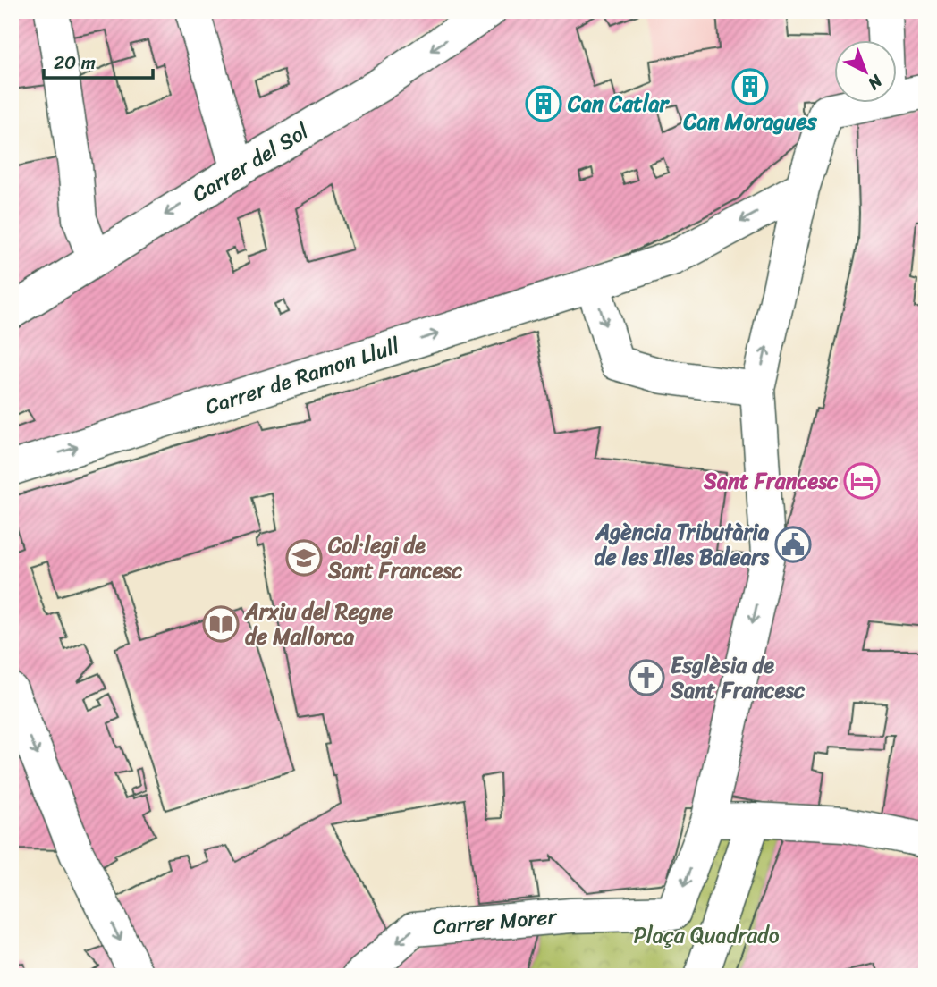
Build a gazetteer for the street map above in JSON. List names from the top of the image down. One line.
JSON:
{"streets":{"street":["Carrer del Sol","Carrer de Ramon Llull","Carrer Morer"]},"one_way":["Carrer del Sol","Carrer Morer"],"parks":["Plaça Quadrado"],"places":{"building":["Can Moragues","Can Catlar"],"hotel":["Sant Francesc"],"public building":["Agència Tributària de les Illes Balears"],"school or university":["Col·legi de Sant Francesc"],"library":["Arxiu del Regne de Mallorca"],"church":["Esglèsia de Sant Francesc"]},"scale_bar":"20 m","north":"bottom right"}
